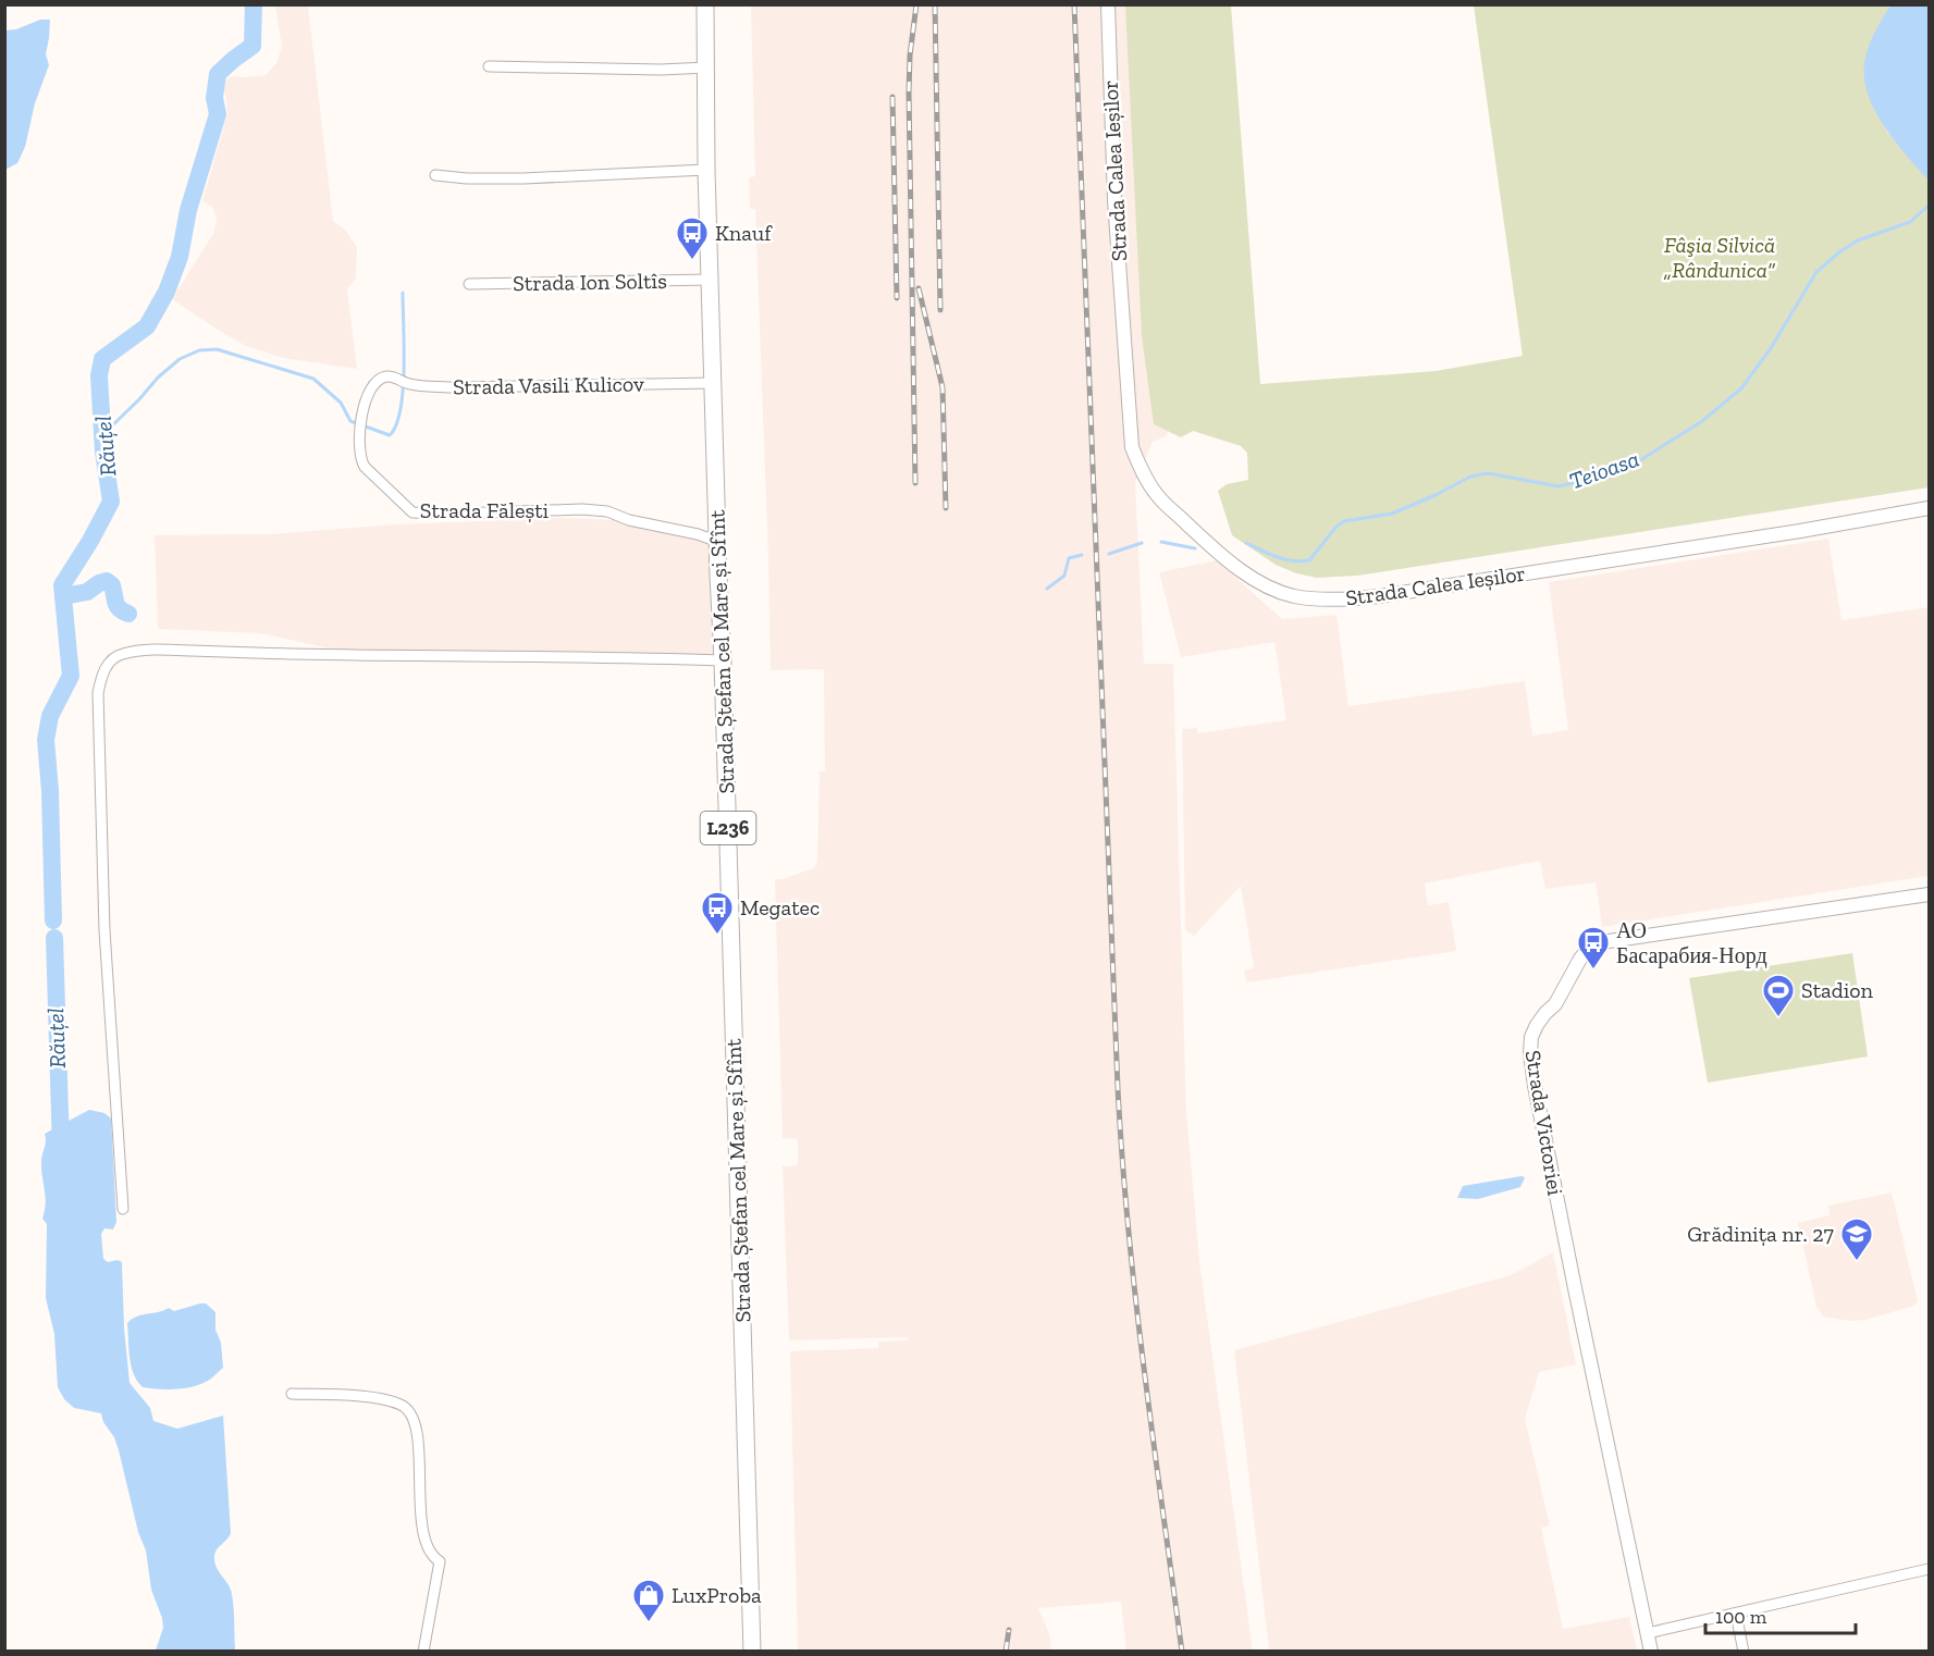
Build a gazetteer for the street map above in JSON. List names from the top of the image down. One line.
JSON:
{"streets":{"main road":["Strada Ștefan cel Mare și Sfînt","L236"],"street":["Strada Calea Ieșilor","Strada Ion Soltîs","Strada Vasili Kulicov","Strada Fălești","Strada Victoriei"]},"crossings":[["Strada Ion Soltîs","Strada Ștefan cel Mare și Sfînt"],["Strada Vasili Kulicov","Strada Fălești"],["Strada Vasili Kulicov","Strada Ștefan cel Mare și Sfînt"],["Strada Fălești","Strada Ștefan cel Mare și Sfînt"]],"water":["Răuțel","Teioasa"],"parks":["Fâşia Silvică „Rândunica“"],"places":{"bus stop":["Knauf","Megatec","АО Басарабия-Норд"],"sports":["Stadion"],"school or university":["Grădinița nr. 27"],"shop":["LuxProba"]},"scale_bar":"100 m"}
